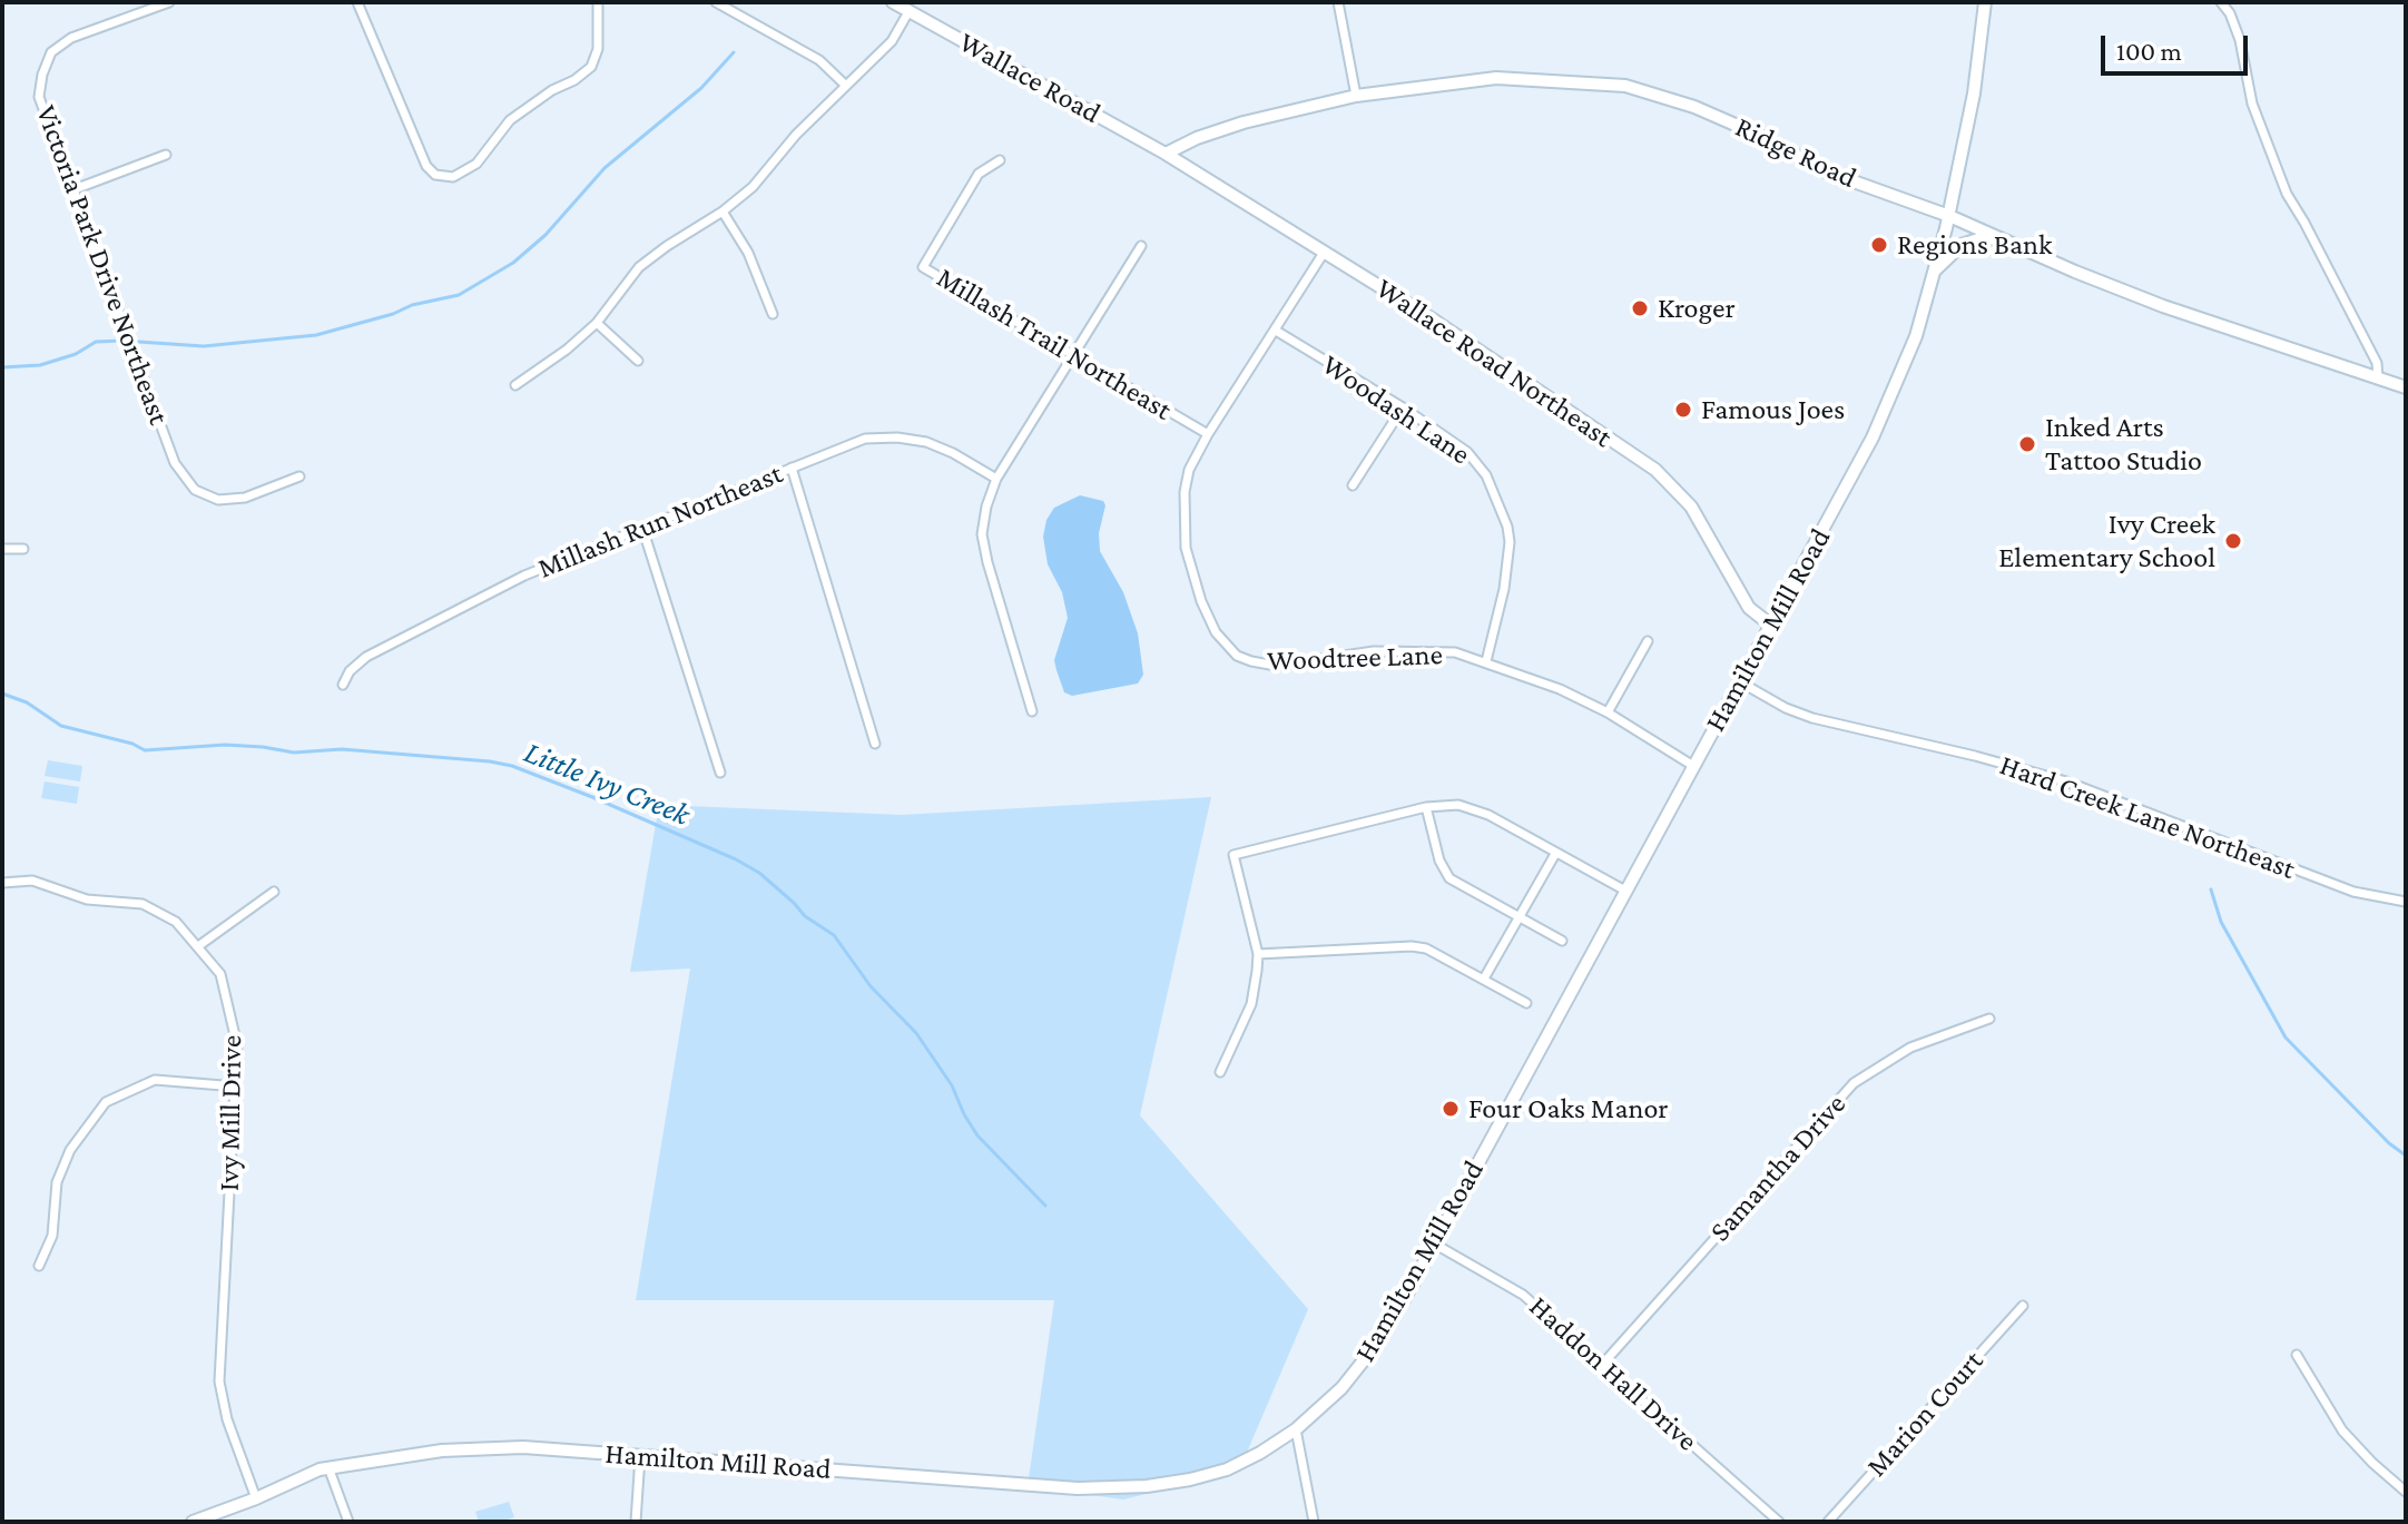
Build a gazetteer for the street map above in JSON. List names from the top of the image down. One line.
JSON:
{"streets":{"main road":["Wallace Road","Ridge Road","Wallace Road Northeast","Hamilton Mill Road"],"street":["Victoria Park Drive Northeast","Millash Trail Northeast","Woodash Lane","Millash Run Northeast","Woodtree Lane","Hard Creek Lane Northeast","Ivy Mill Drive","Samantha Drive","Haddon Hall Drive","Marion Court"]},"crossings":[["Wallace Road","Ridge Road"],["Wallace Road","Wallace Road Northeast"],["Ridge Road","Wallace Road Northeast"],["Ridge Road","Hamilton Mill Road"],["Millash Trail Northeast","Woodtree Lane"],["Wallace Road Northeast","Hamilton Mill Road"],["Wallace Road Northeast","Woodtree Lane"],["Woodash Lane","Woodtree Lane"],["Hamilton Mill Road","Woodtree Lane"],["Hamilton Mill Road","Hard Creek Lane Northeast"],["Hamilton Mill Road","Ivy Mill Drive"],["Hamilton Mill Road","Haddon Hall Drive"],["Samantha Drive","Haddon Hall Drive"]],"water":["Little Ivy Creek"],"places":["Regions Bank","Kroger","Famous Joes","Inked Arts Tattoo Studio","Ivy Creek Elementary School","Four Oaks Manor"],"scale_bar":"100 m"}
